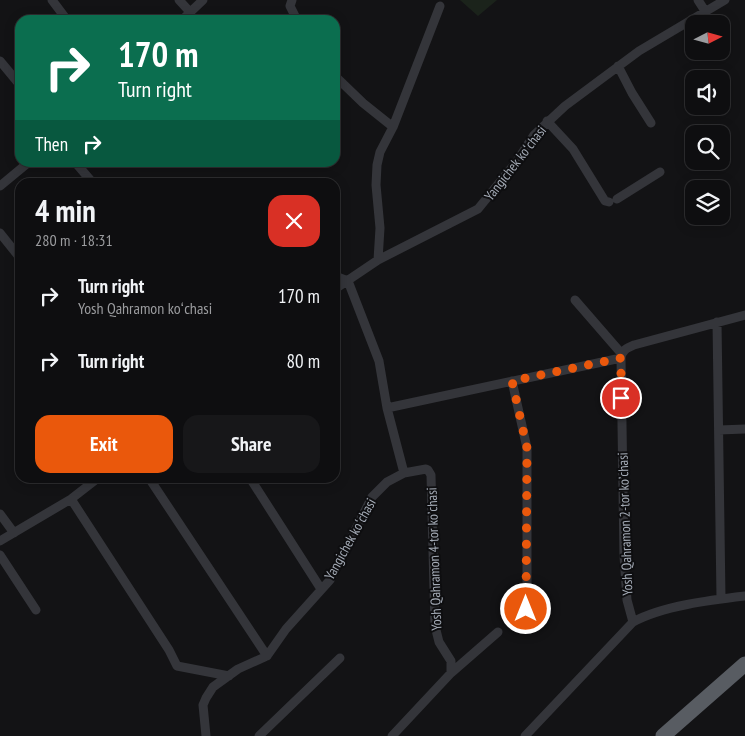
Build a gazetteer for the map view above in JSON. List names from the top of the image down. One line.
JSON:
{"streets":{"street":["Yangichek koʻchasi","Yosh Qahramon 2-tor koʼchasi","Yosh Qahramon 4-tor koʼchasi"]},"crossings":[["Yangichek koʻchasi","Yosh Qahramon 4-tor koʼchasi"]],"north":"right","page":{"turn":["170 m","Turn right"],"then":"Then","heading":["4 min","280 m · 18:31"],"list":[{"name":"Turn right","note":"Yosh Qahramon koʻchasi","value":"170 m"},{"name":"Turn right","value":"80 m"}],"buttons":["Exit","Share"]}}
